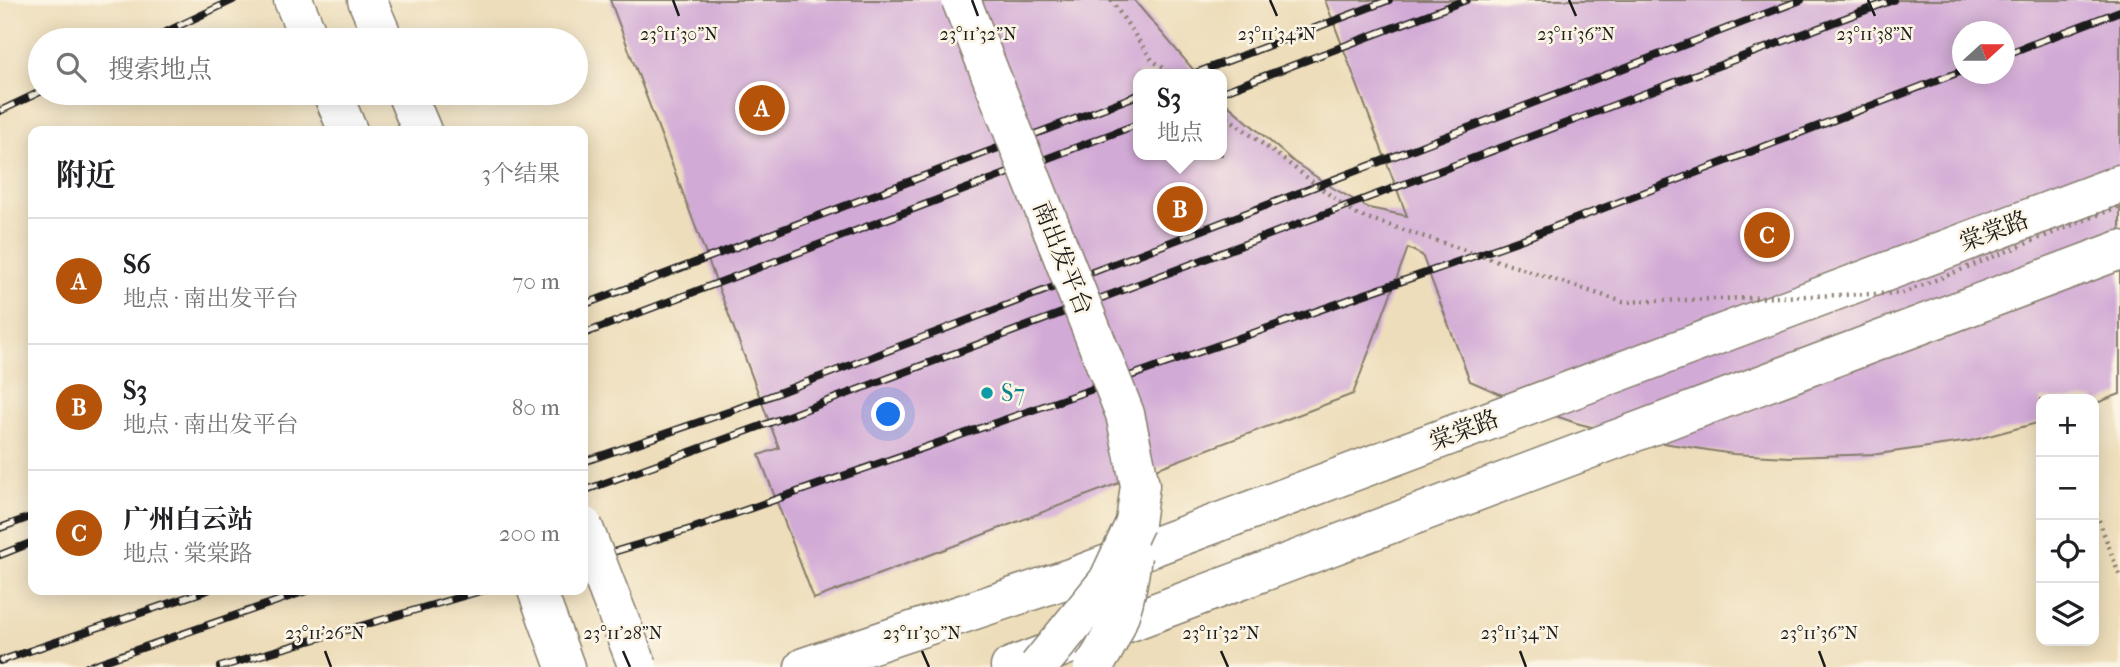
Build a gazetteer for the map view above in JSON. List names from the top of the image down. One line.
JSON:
{"streets":{"street":["棠棠路","南出发平台"]},"places":["S7"],"north":"right","page":{"search":"搜索地点","popup":["S3","地点"],"pins":["A","B","C"],"heading":["附近","3个结果"],"list":[{"mark":"A","name":"S6","note":"地点 · 南出发平台","value":"70 m"},{"mark":"B","name":"S3","note":"地点 · 南出发平台","value":"80 m"},{"mark":"C","name":"广州白云站","note":"地点 · 棠棠路","value":"200 m"}],"map_buttons":["+","−"]},"coordinates":["23°11'36\"N","23°11'30\"N","23°11'32\"N","23°11'34\"N","23°11'38\"N","23°11'26\"N","23°11'28\"N"]}
